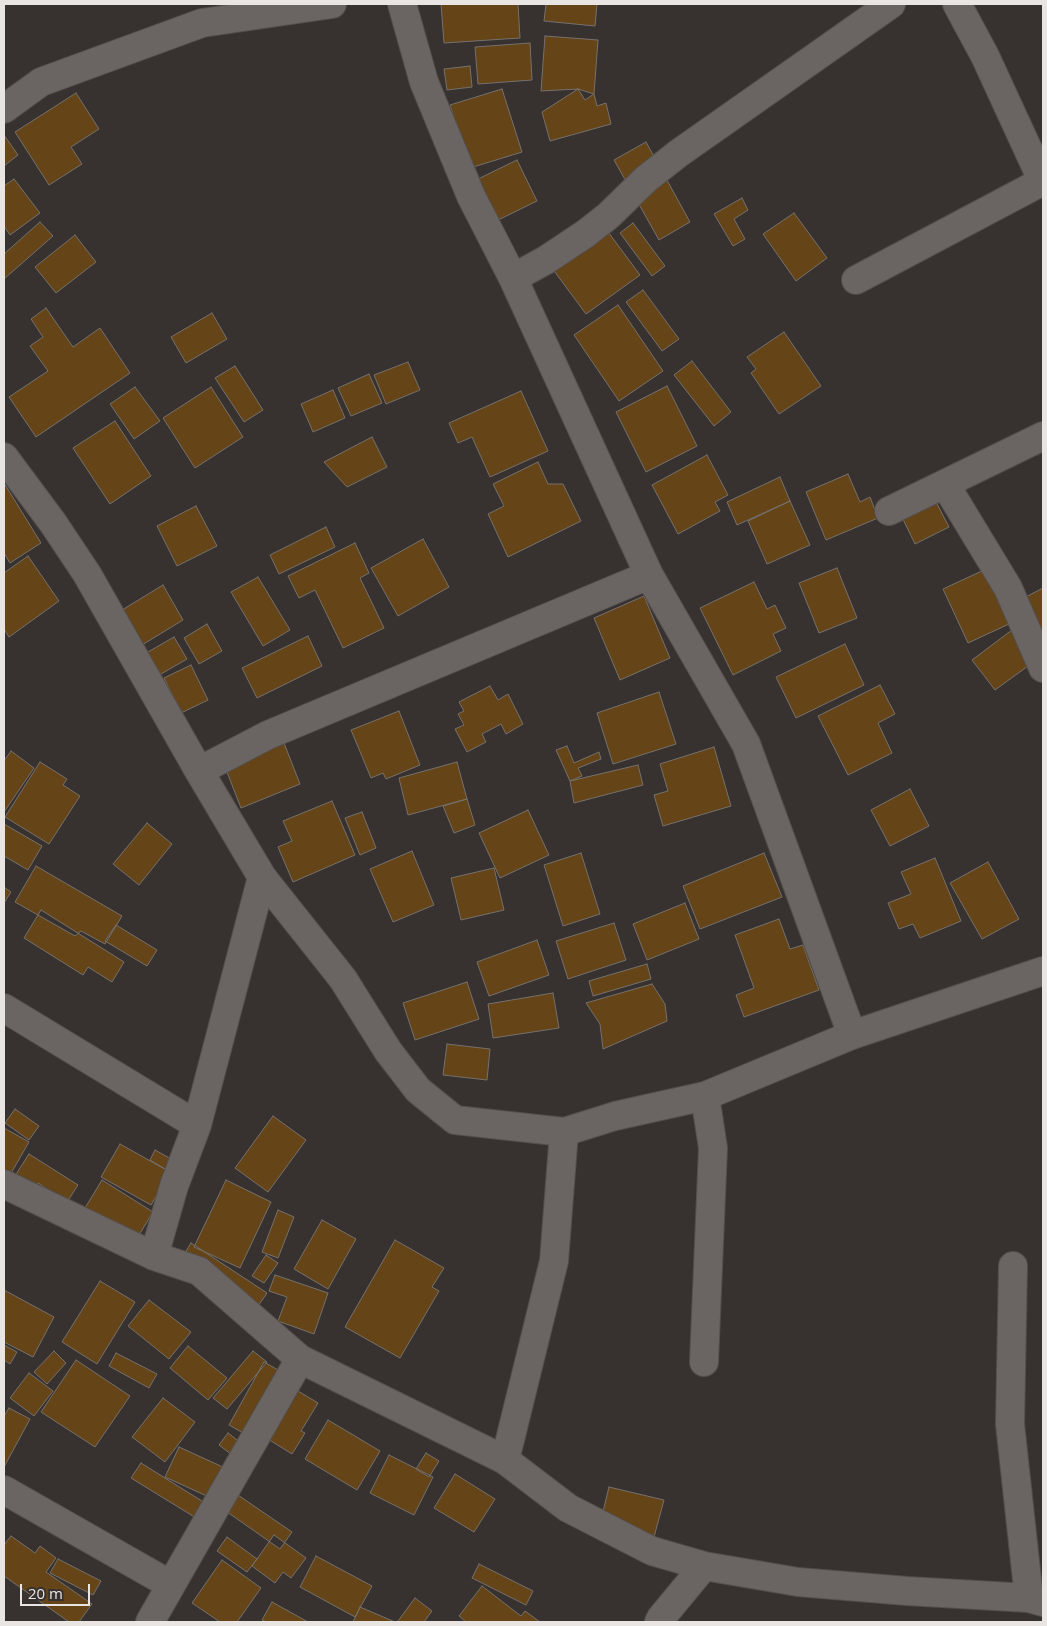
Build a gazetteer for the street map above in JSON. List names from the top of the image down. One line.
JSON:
{"scale_bar":"20 m"}
